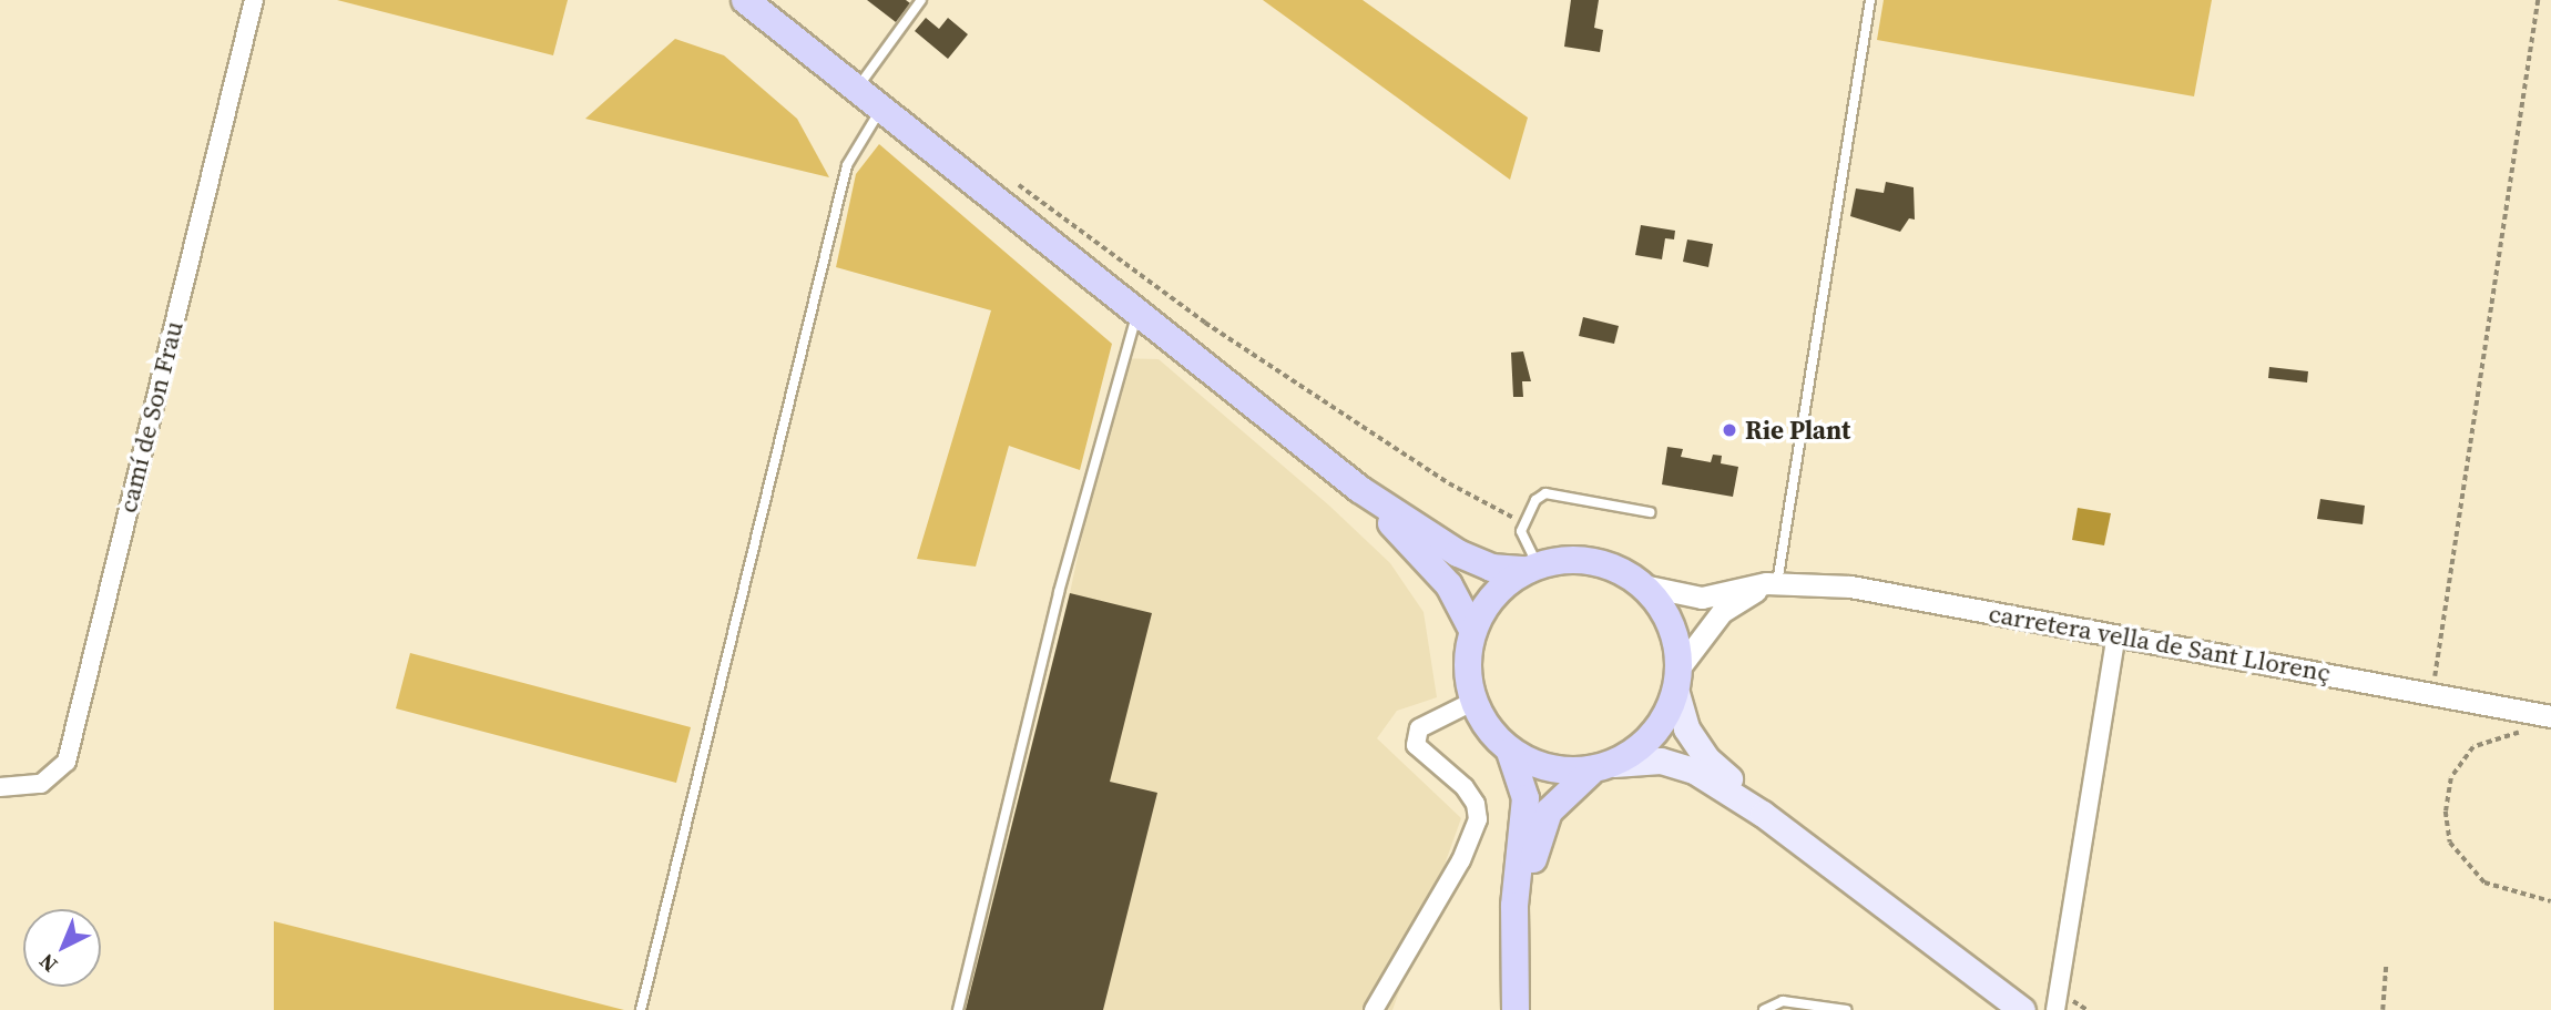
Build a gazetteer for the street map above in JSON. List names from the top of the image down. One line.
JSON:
{"streets":{"street":["camí de Son Frau","carretera vella de Sant Llorenç"]},"places":["Rie Plant"],"north":"bottom left"}
